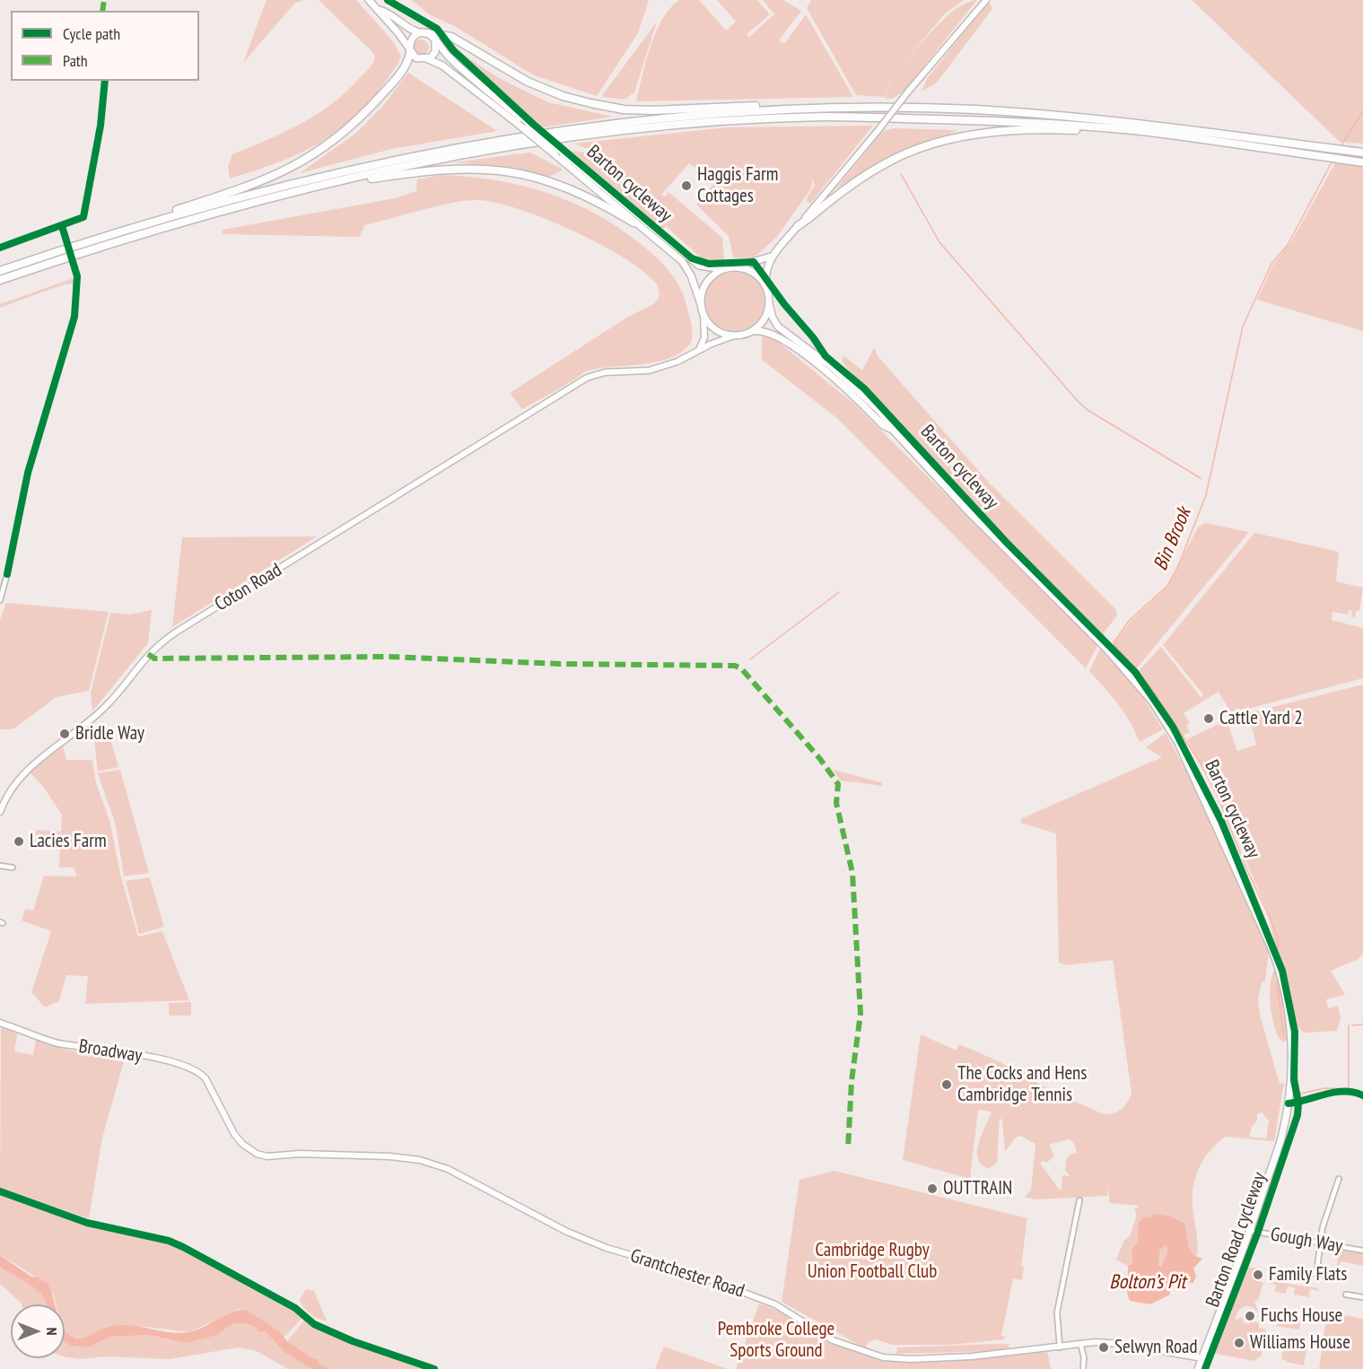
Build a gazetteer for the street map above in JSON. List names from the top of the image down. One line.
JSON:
{"streets":{"street":["Coton Road","Broadway","Gough Way","Grantchester Road"],"cycle path":["Barton cycleway"]},"crossings":[["Broadway","Grantchester Road"]],"water":["Bin Brook","Bolton’s Pit"],"parks":["Cambridge Rugby Union Football Club","Pembroke College Sports Ground"],"places":["Haggis Farm Cottages","Cattle Yard 2","Bridle Way","Lacies Farm","The Cocks and Hens Cambridge Tennis","OUTTRAIN","Family Flats","Fuchs House","Williams House","Selwyn Road"],"legend":["Cycle path","Path"],"north":"right"}
